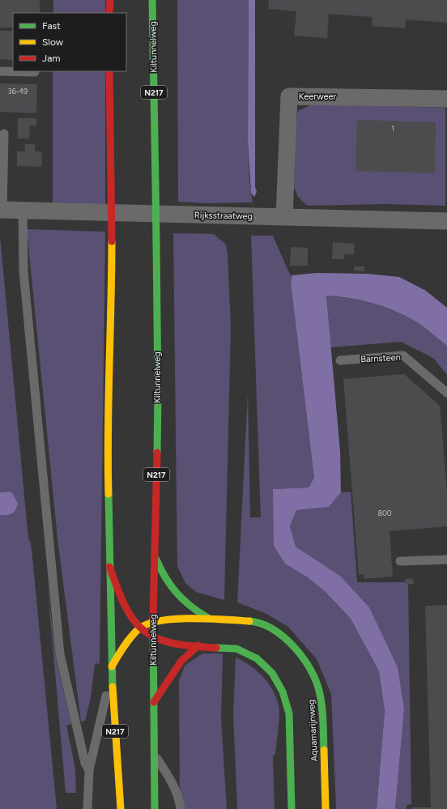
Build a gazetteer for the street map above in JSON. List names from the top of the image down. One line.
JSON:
{"streets":{"main road":["Kiltunnelweg","N217","Aquamarijnweg"],"street":["Keerweer","Rijksstraatweg"],"lane":["Barnsteen"]},"crossings":[["Kiltunnelweg","Aquamarijnweg"],["N217","Aquamarijnweg"],["Keerweer","Rijksstraatweg"]],"house_numbers":["36-49","1","800"],"legend":["Fast","Slow","Jam"]}
